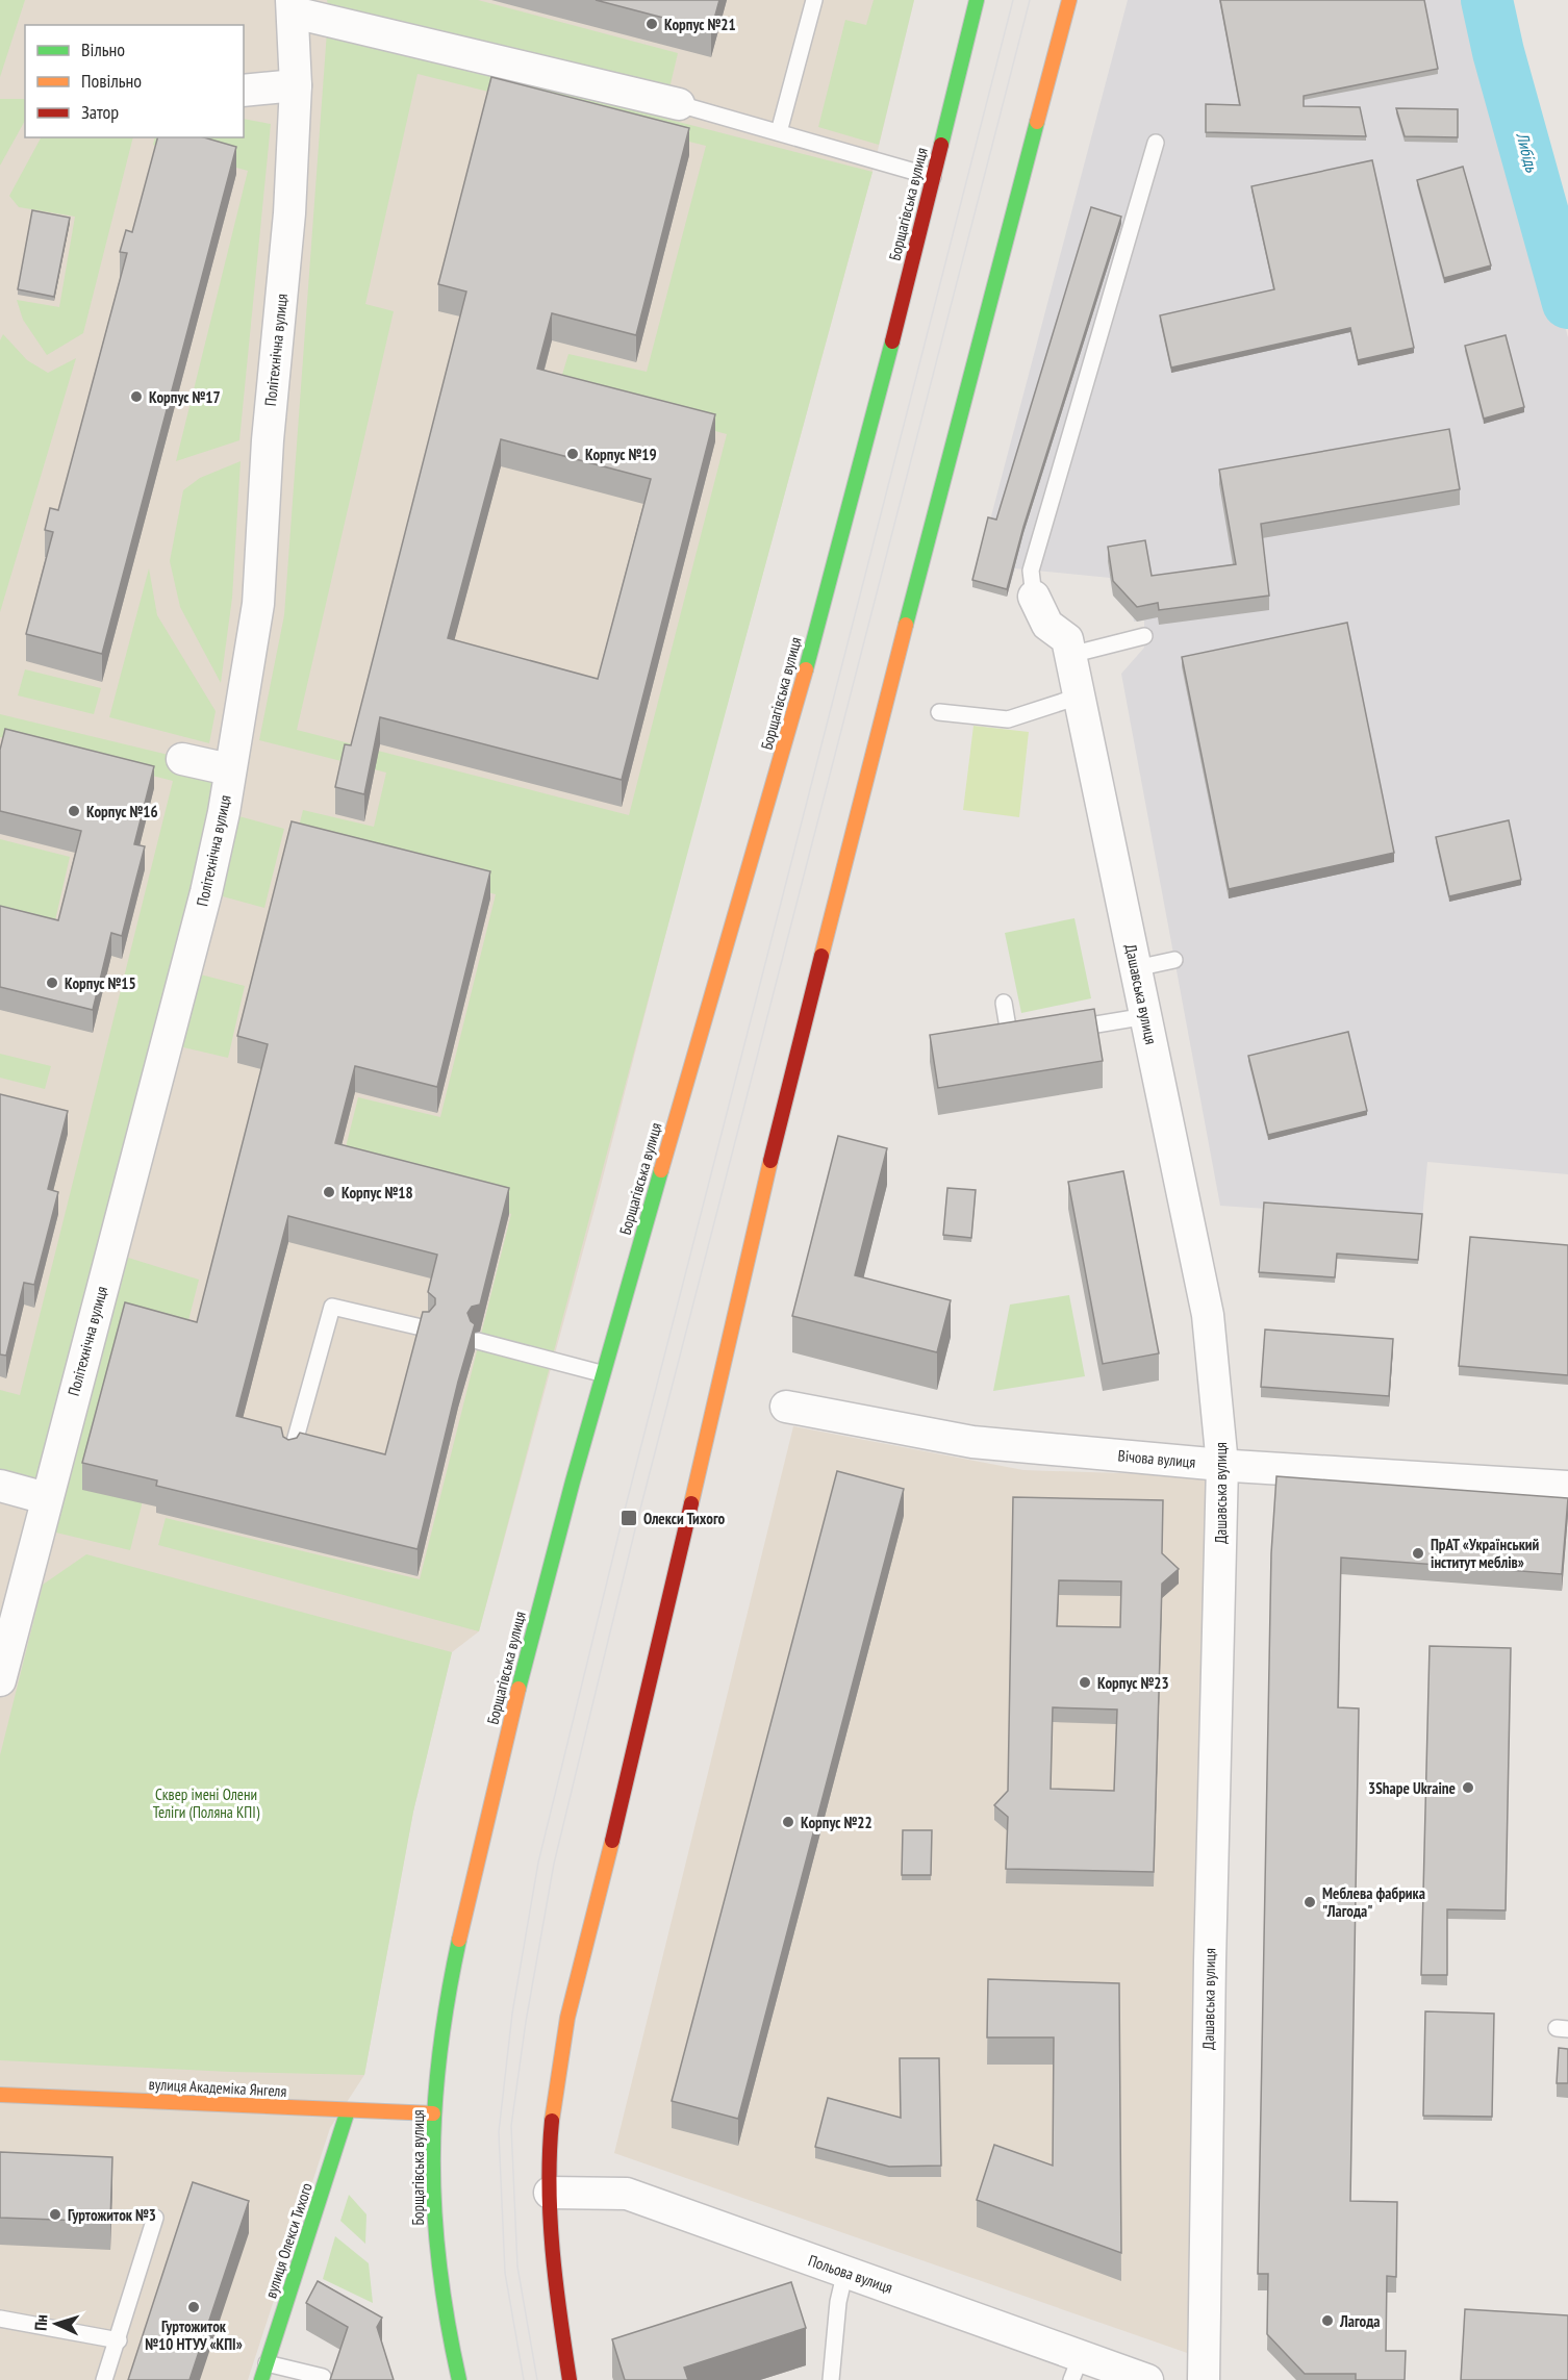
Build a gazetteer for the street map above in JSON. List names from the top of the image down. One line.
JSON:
{"streets":{"main road":["Борщагівська вулиця","вулиця Академіка Янгеля","вулиця Олекси Тихого"],"street":["Політехнічна вулиця","Дашавська вулиця","Вічова вулиця","Польова вулиця"]},"crossings":[["Борщагівська вулиця","вулиця Академіка Янгеля"],["Дашавська вулиця","Вічова вулиця"],["вулиця Академіка Янгеля","вулиця Олекси Тихого"]],"water":["Либідь"],"parks":["Сквер імені Олени Теліги (Поляна КПІ)"],"places":{"other":["Корпус №21","Корпус №17","Корпус №19","Корпус №16","Корпус №15","Корпус №18","ПрАТ «Український інститут меблів»","Корпус №23","3Shape Ukraine","Корпус №22","Меблева фабрика \"Лагода\"","Гуртожиток №3","Гуртожиток №10 НТУУ «КПІ»","Лагода"],"transit":["Олекси Тихого"]},"legend":["Вільно","Повільно","Затор"],"north":"left"}
